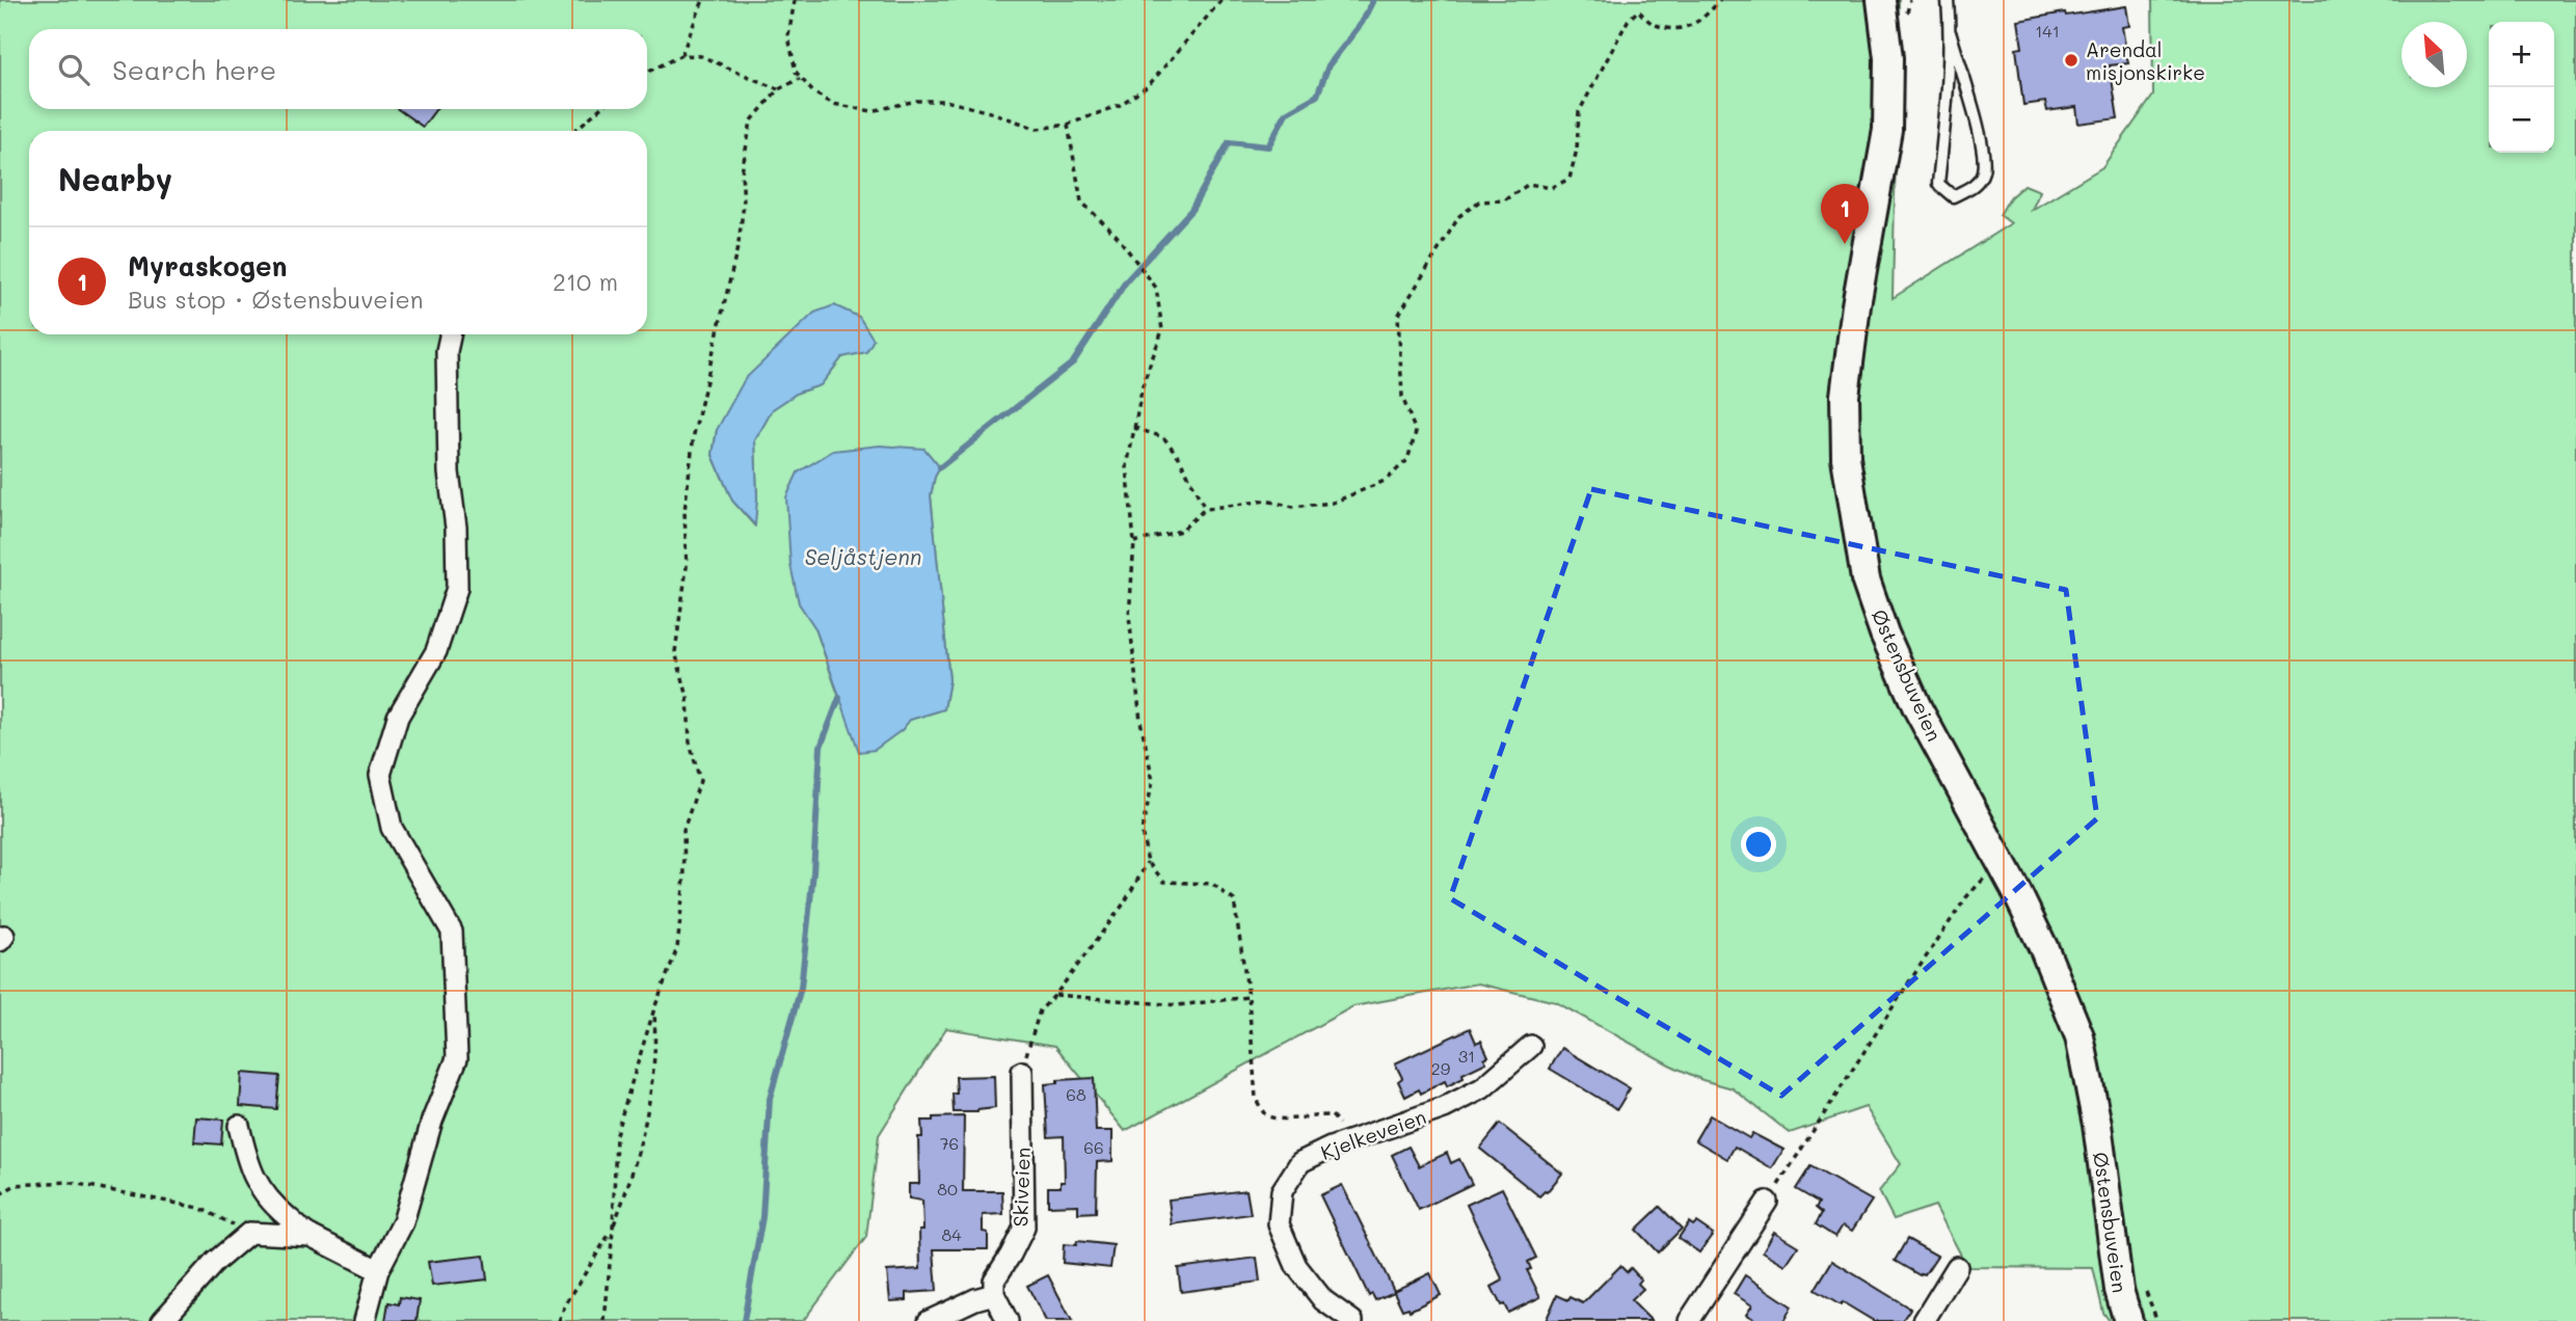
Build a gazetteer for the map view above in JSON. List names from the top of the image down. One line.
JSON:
{"streets":{"main road":["Østensbuveien"],"street":["Kjelkeveien","Skiveien"]},"water":["Seljåstjenn"],"places":["Arendal misjonskirke"],"house_numbers":["141","31","29","68","76","66","80","84"],"north":"top left","page":{"map_buttons":["+","−"],"search":"Search here","heading":"Nearby","pins":"1","list":[{"mark":"1","name":"Myraskogen","note":"Bus stop · Østensbuveien","value":"210 m"}]}}
